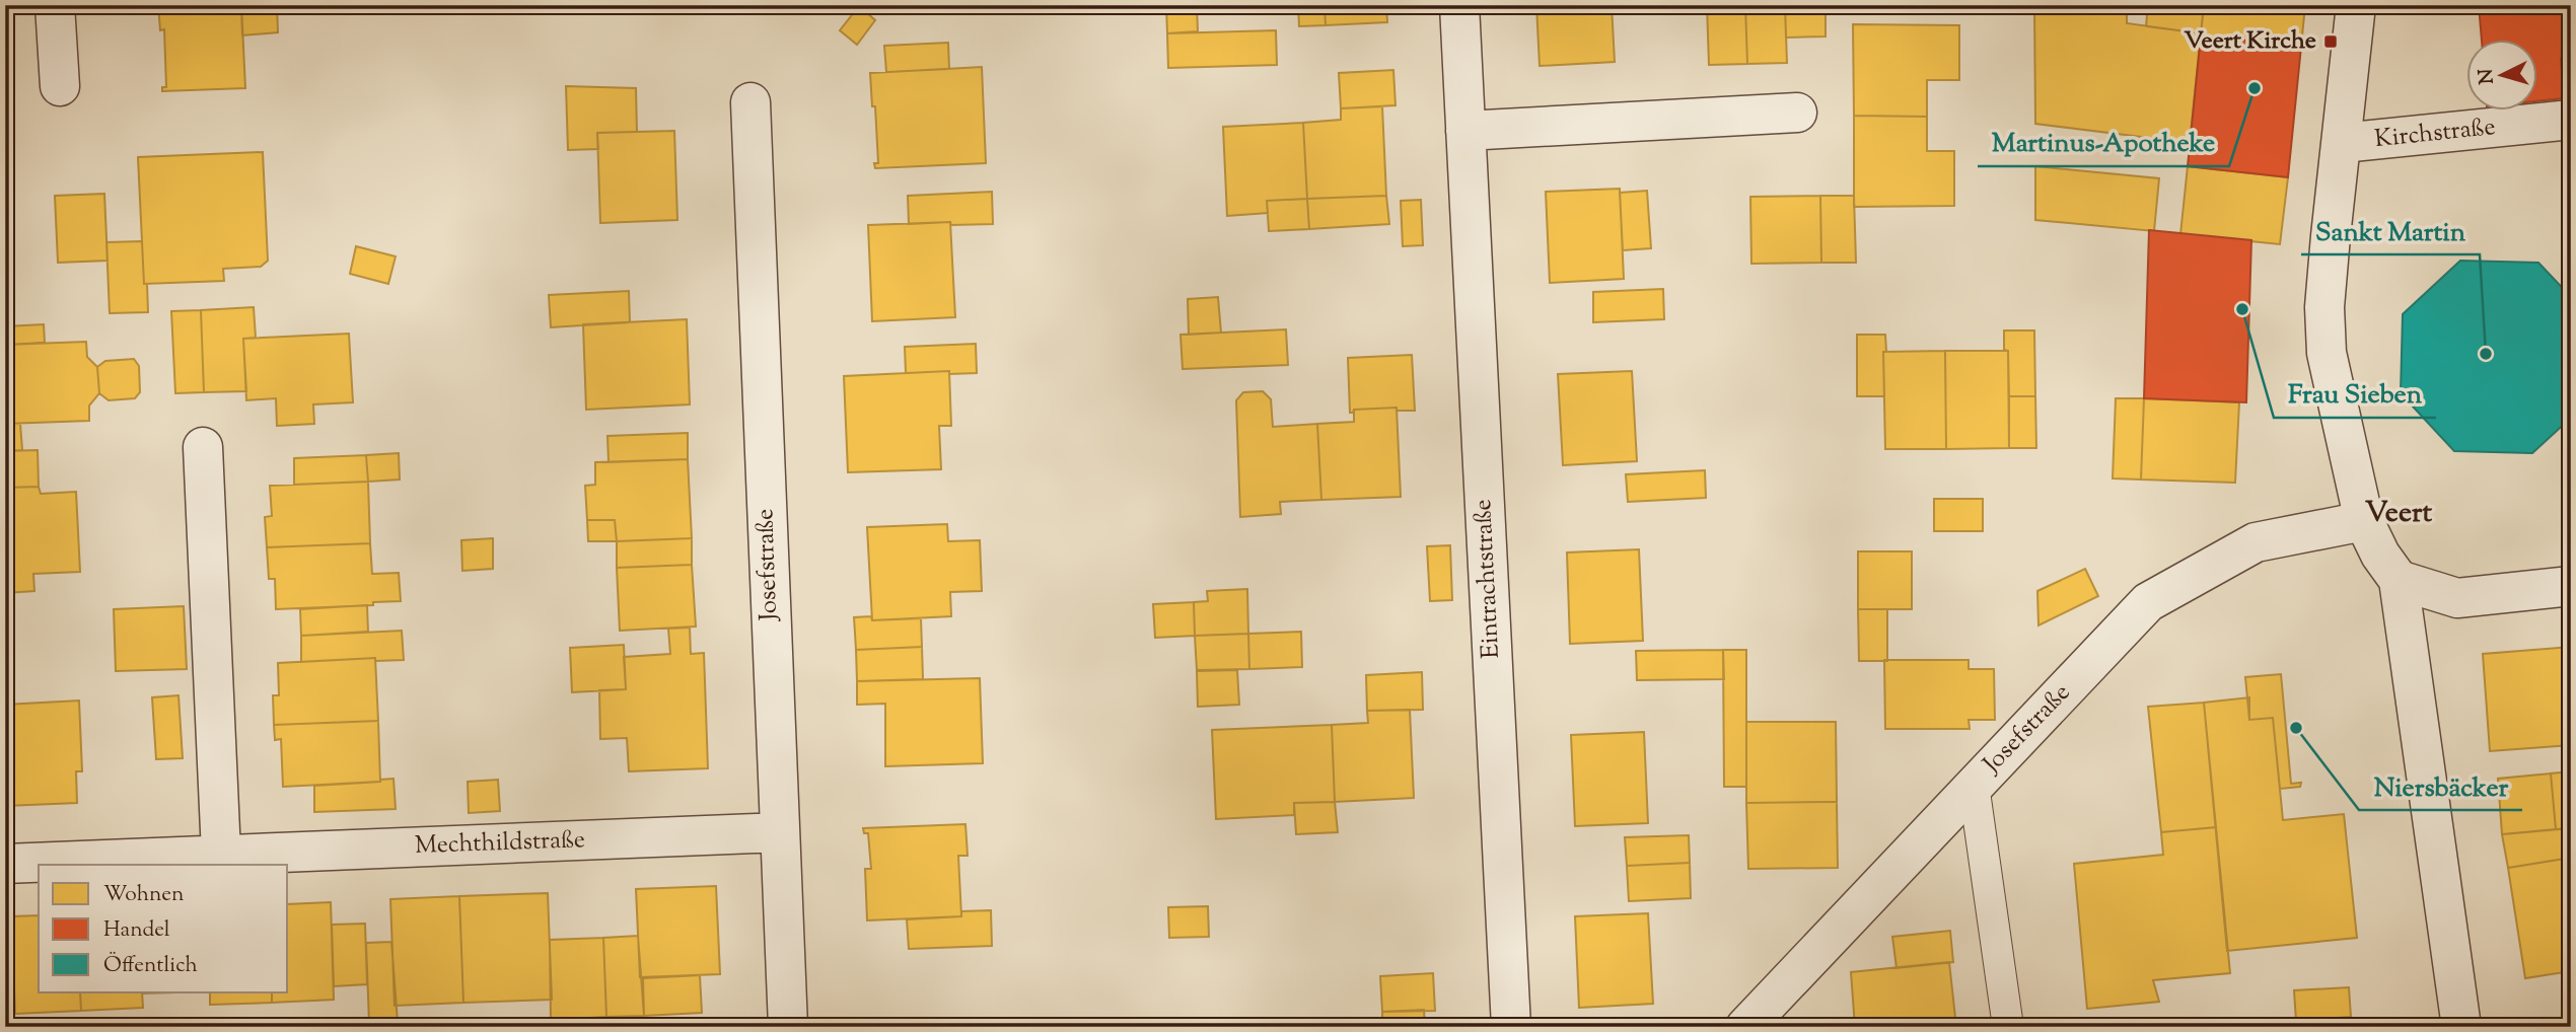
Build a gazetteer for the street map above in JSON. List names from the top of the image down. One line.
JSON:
{"streets":{"street":["Kirchstraße","Josefstraße","Eintrachtstraße","Mechthildstraße"]},"crossings":[["Josefstraße","Mechthildstraße"]],"districts":["Veert"],"places":{"transit":["Veert Kirche"],"other":["Martinus-Apotheke","Frau Sieben","Sankt Martin","Niersbäcker"]},"legend":["Wohnen","Handel","Öffentlich"],"north":"left"}
